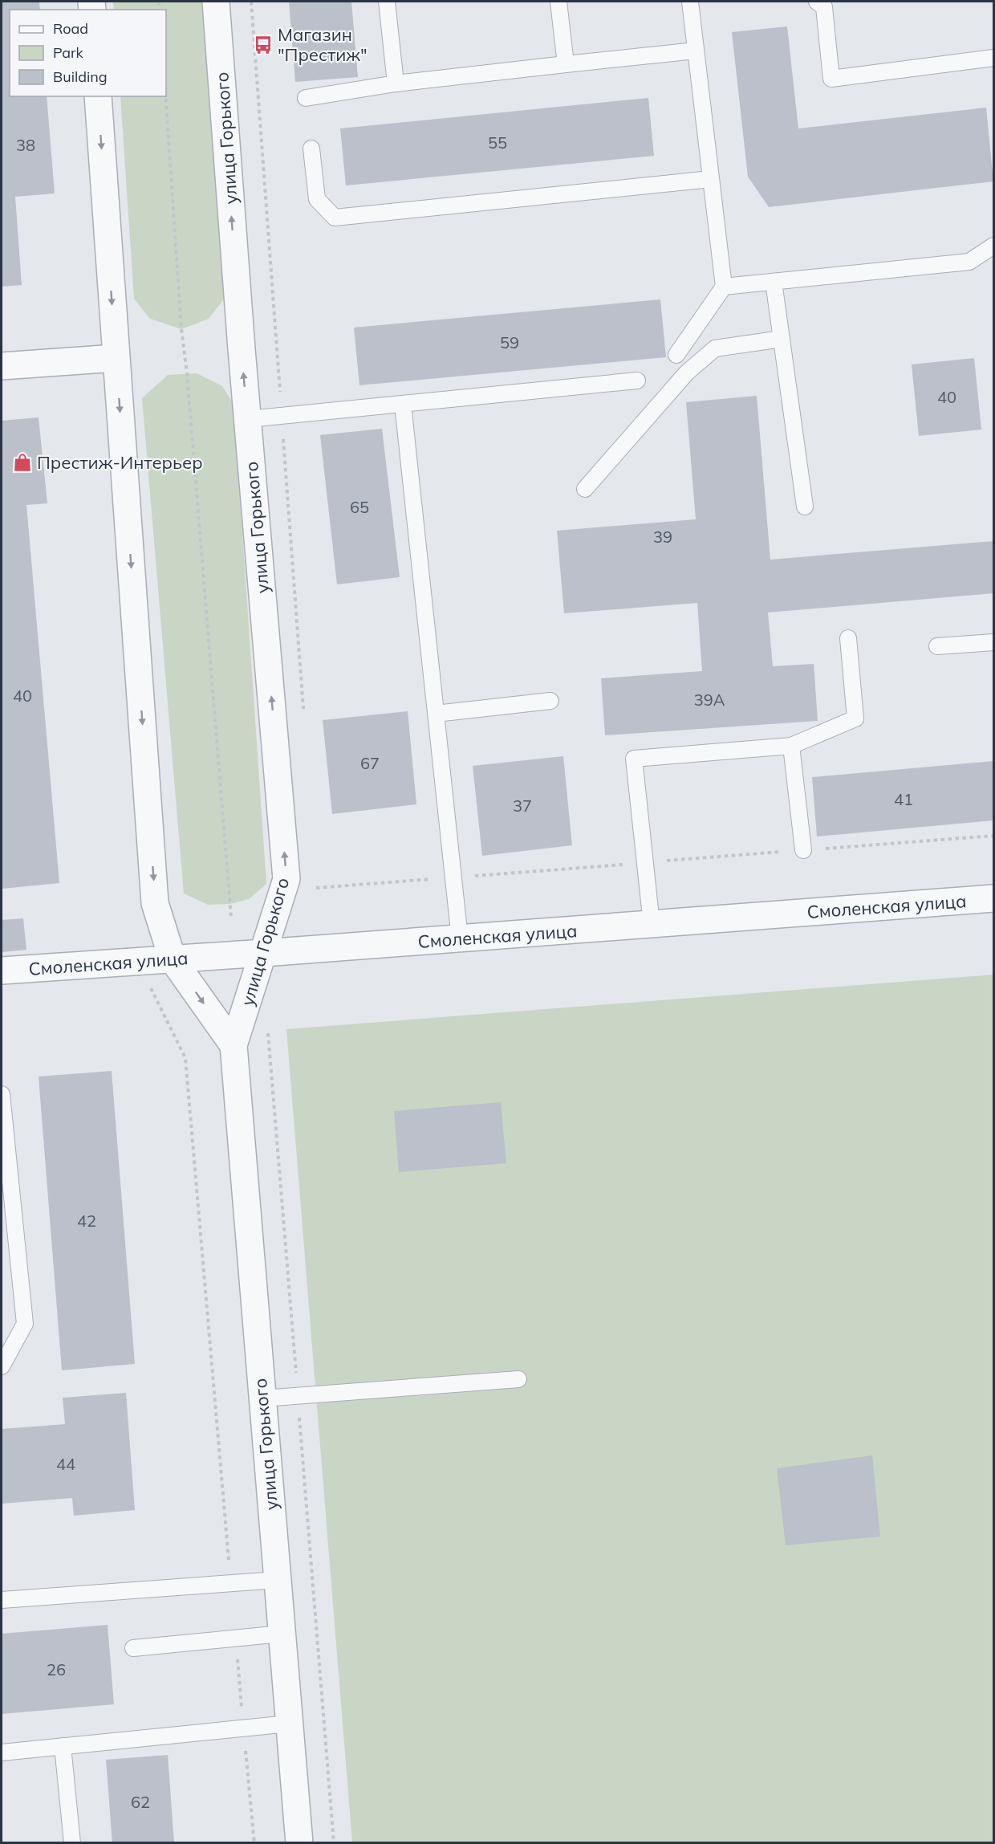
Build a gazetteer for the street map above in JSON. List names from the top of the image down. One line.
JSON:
{"streets":{"street":["улица Горького","Смоленская улица"]},"crossings":[["улица Горького","Смоленская улица"]],"places":{"bus stop":["Магазин \"Престиж\""],"shop":["Престиж-Интерьер"]},"house_numbers":["55","38","59","40","65","39","40","39А","67","41","37","42","44","26","62"],"legend":["Road","Park","Building"]}
